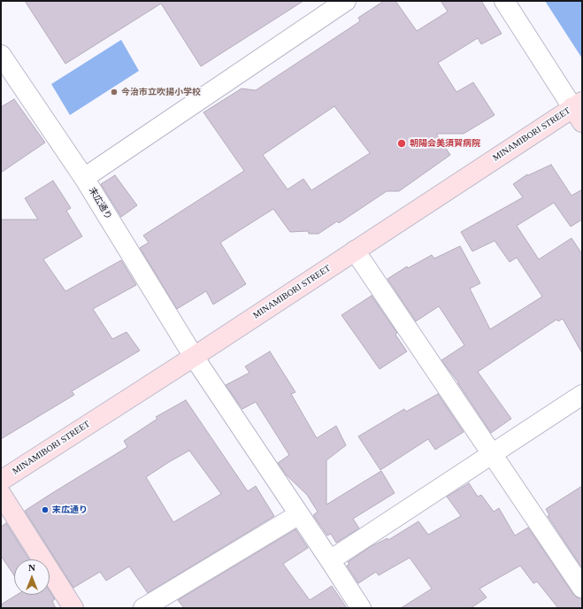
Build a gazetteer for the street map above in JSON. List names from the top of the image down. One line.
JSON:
{"streets":{"street":["MINAMIBORI STREET","末広通り"]},"crossings":[["MINAMIBORI STREET","末広通り"]],"places":["今治市立吹揚小学校","朝陽会美須賀病院","末広通り"],"north":"top"}
